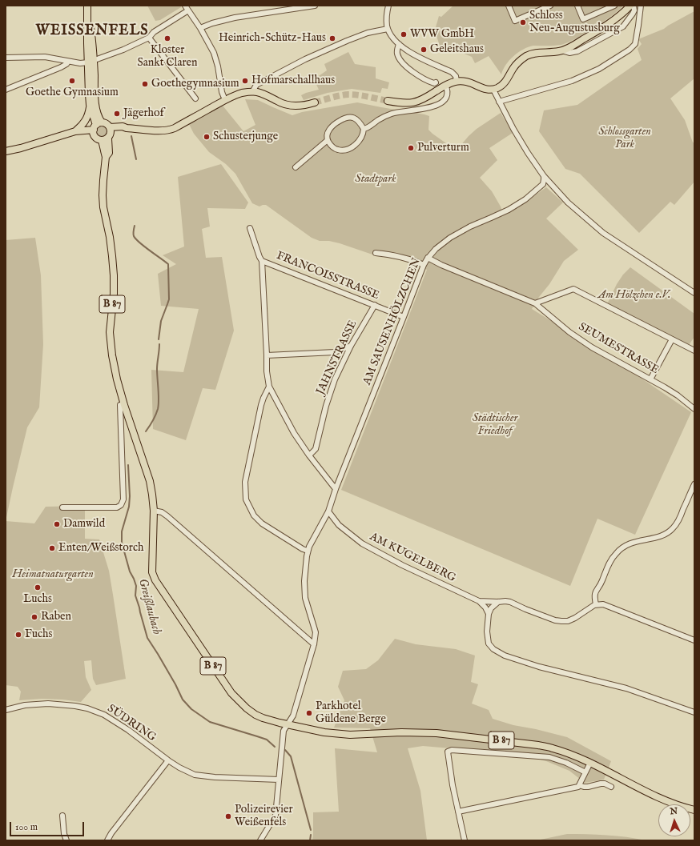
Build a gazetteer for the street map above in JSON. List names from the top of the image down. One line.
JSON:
{"streets":{"main road":["B 87"],"street":["FRANCOISSTRASSE","AM SAUSENHÖLZCHEN","SEUMESTRASSE","JAHNSTRASSE","AM KUGELBERG","SÜDRING"]},"crossings":[["FRANCOISSTRASSE","AM SAUSENHÖLZCHEN"],["FRANCOISSTRASSE","JAHNSTRASSE"],["B 87","AM SAUSENHÖLZCHEN"],["AM SAUSENHÖLZCHEN","SEUMESTRASSE"],["AM SAUSENHÖLZCHEN","AM KUGELBERG"],["AM SAUSENHÖLZCHEN","SÜDRING"]],"districts":["WEISSENFELS"],"water":["Greißlaubach"],"parks":["Schlossgarten Park","Stadtpark","Am Hölzchen e.V.","Städtischer Friedhof","Heimatnaturgarten"],"places":["Schloss Neu-Augustusburg","WVW GmbH","Kloster Sankt Claren","Heinrich-Schütz-Haus","Geleitshaus","Goethe Gymnasium","Hofmarschallhaus","Goethegymnasium","Jägerhof","Schusterjunge","Pulverturm","Damwild","Enten/Weißstorch","Luchs","Raben","Fuchs","Parkhotel Güldene Berge","Polizeirevier Weißenfels"],"scale_bar":"100 m","north":"top"}
